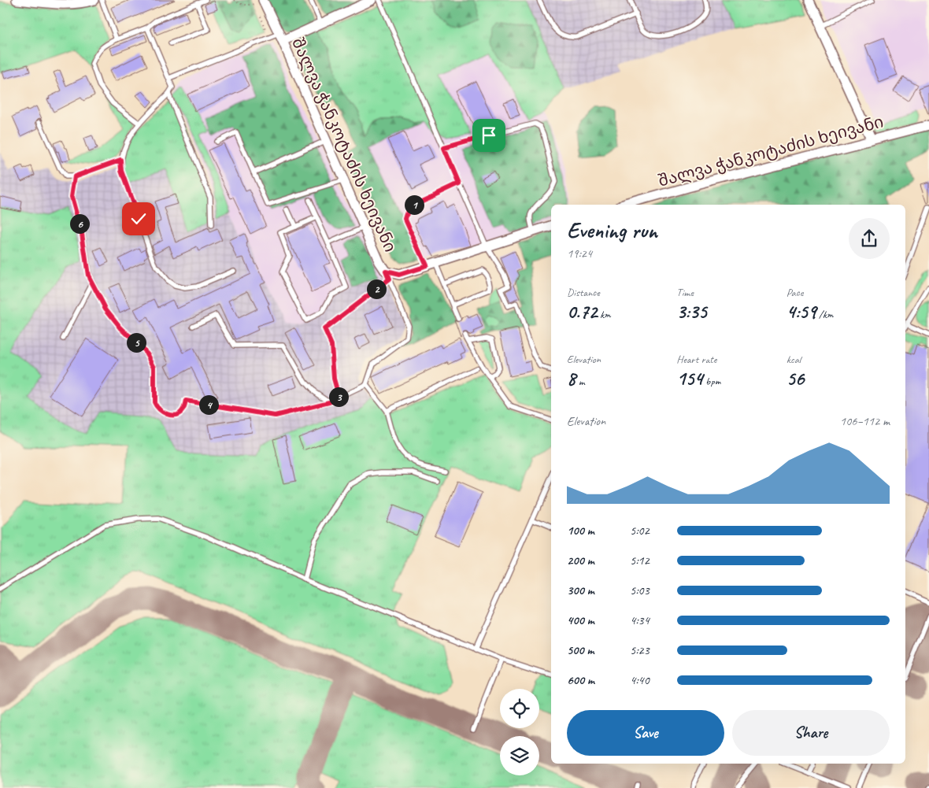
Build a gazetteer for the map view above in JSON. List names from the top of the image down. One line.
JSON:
{"streets":{"street":["შალვა ჭანკოტაძის ხეივანი"]},"page":{"pins":["1","6","2","5","3","4"],"heading":["Evening run","19:24"],"stats":[["Distance","0.72 km"],["Time","3:35"],["Pace","4:59 /km"],["Elevation","8 m"],["Heart rate","154 bpm"],["kcal","56"]],"chart":["Elevation","106–112 m"],"list":[{"name":"100 m","note":"5:02"},{"name":"200 m","note":"5:12"},{"name":"300 m","note":"5:03"},{"name":"400 m","note":"4:34"},{"name":"500 m","note":"5:23"},{"name":"600 m","note":"4:40"}],"buttons":["Save","Share"]}}
